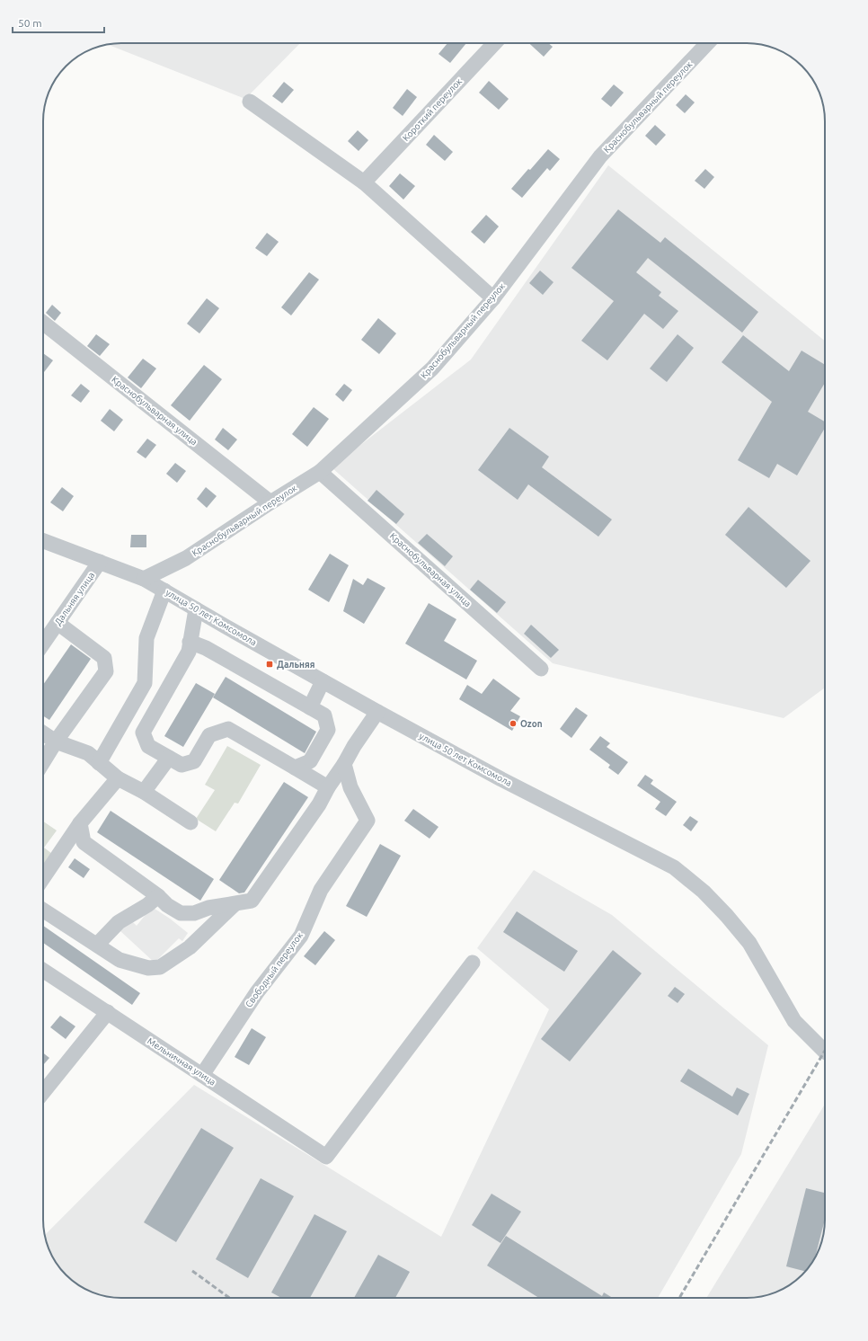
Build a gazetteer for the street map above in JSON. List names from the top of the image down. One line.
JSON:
{"streets":{"street":["Краснобульварный переулок","Короткий переулок","Краснобульварная улица","Дальняя улица","улица 50 лет Комсомола","Свободный переулок","Мельничная улица"]},"crossings":[["Краснобульварный переулок","Краснобульварная улица"],["Краснобульварный переулок","улица 50 лет Комсомола"],["Дальняя улица","улица 50 лет Комсомола"],["Свободный переулок","Мельничная улица"]],"places":{"transit":["Дальняя"],"other":["Ozon"]},"scale_bar":"50 m"}
